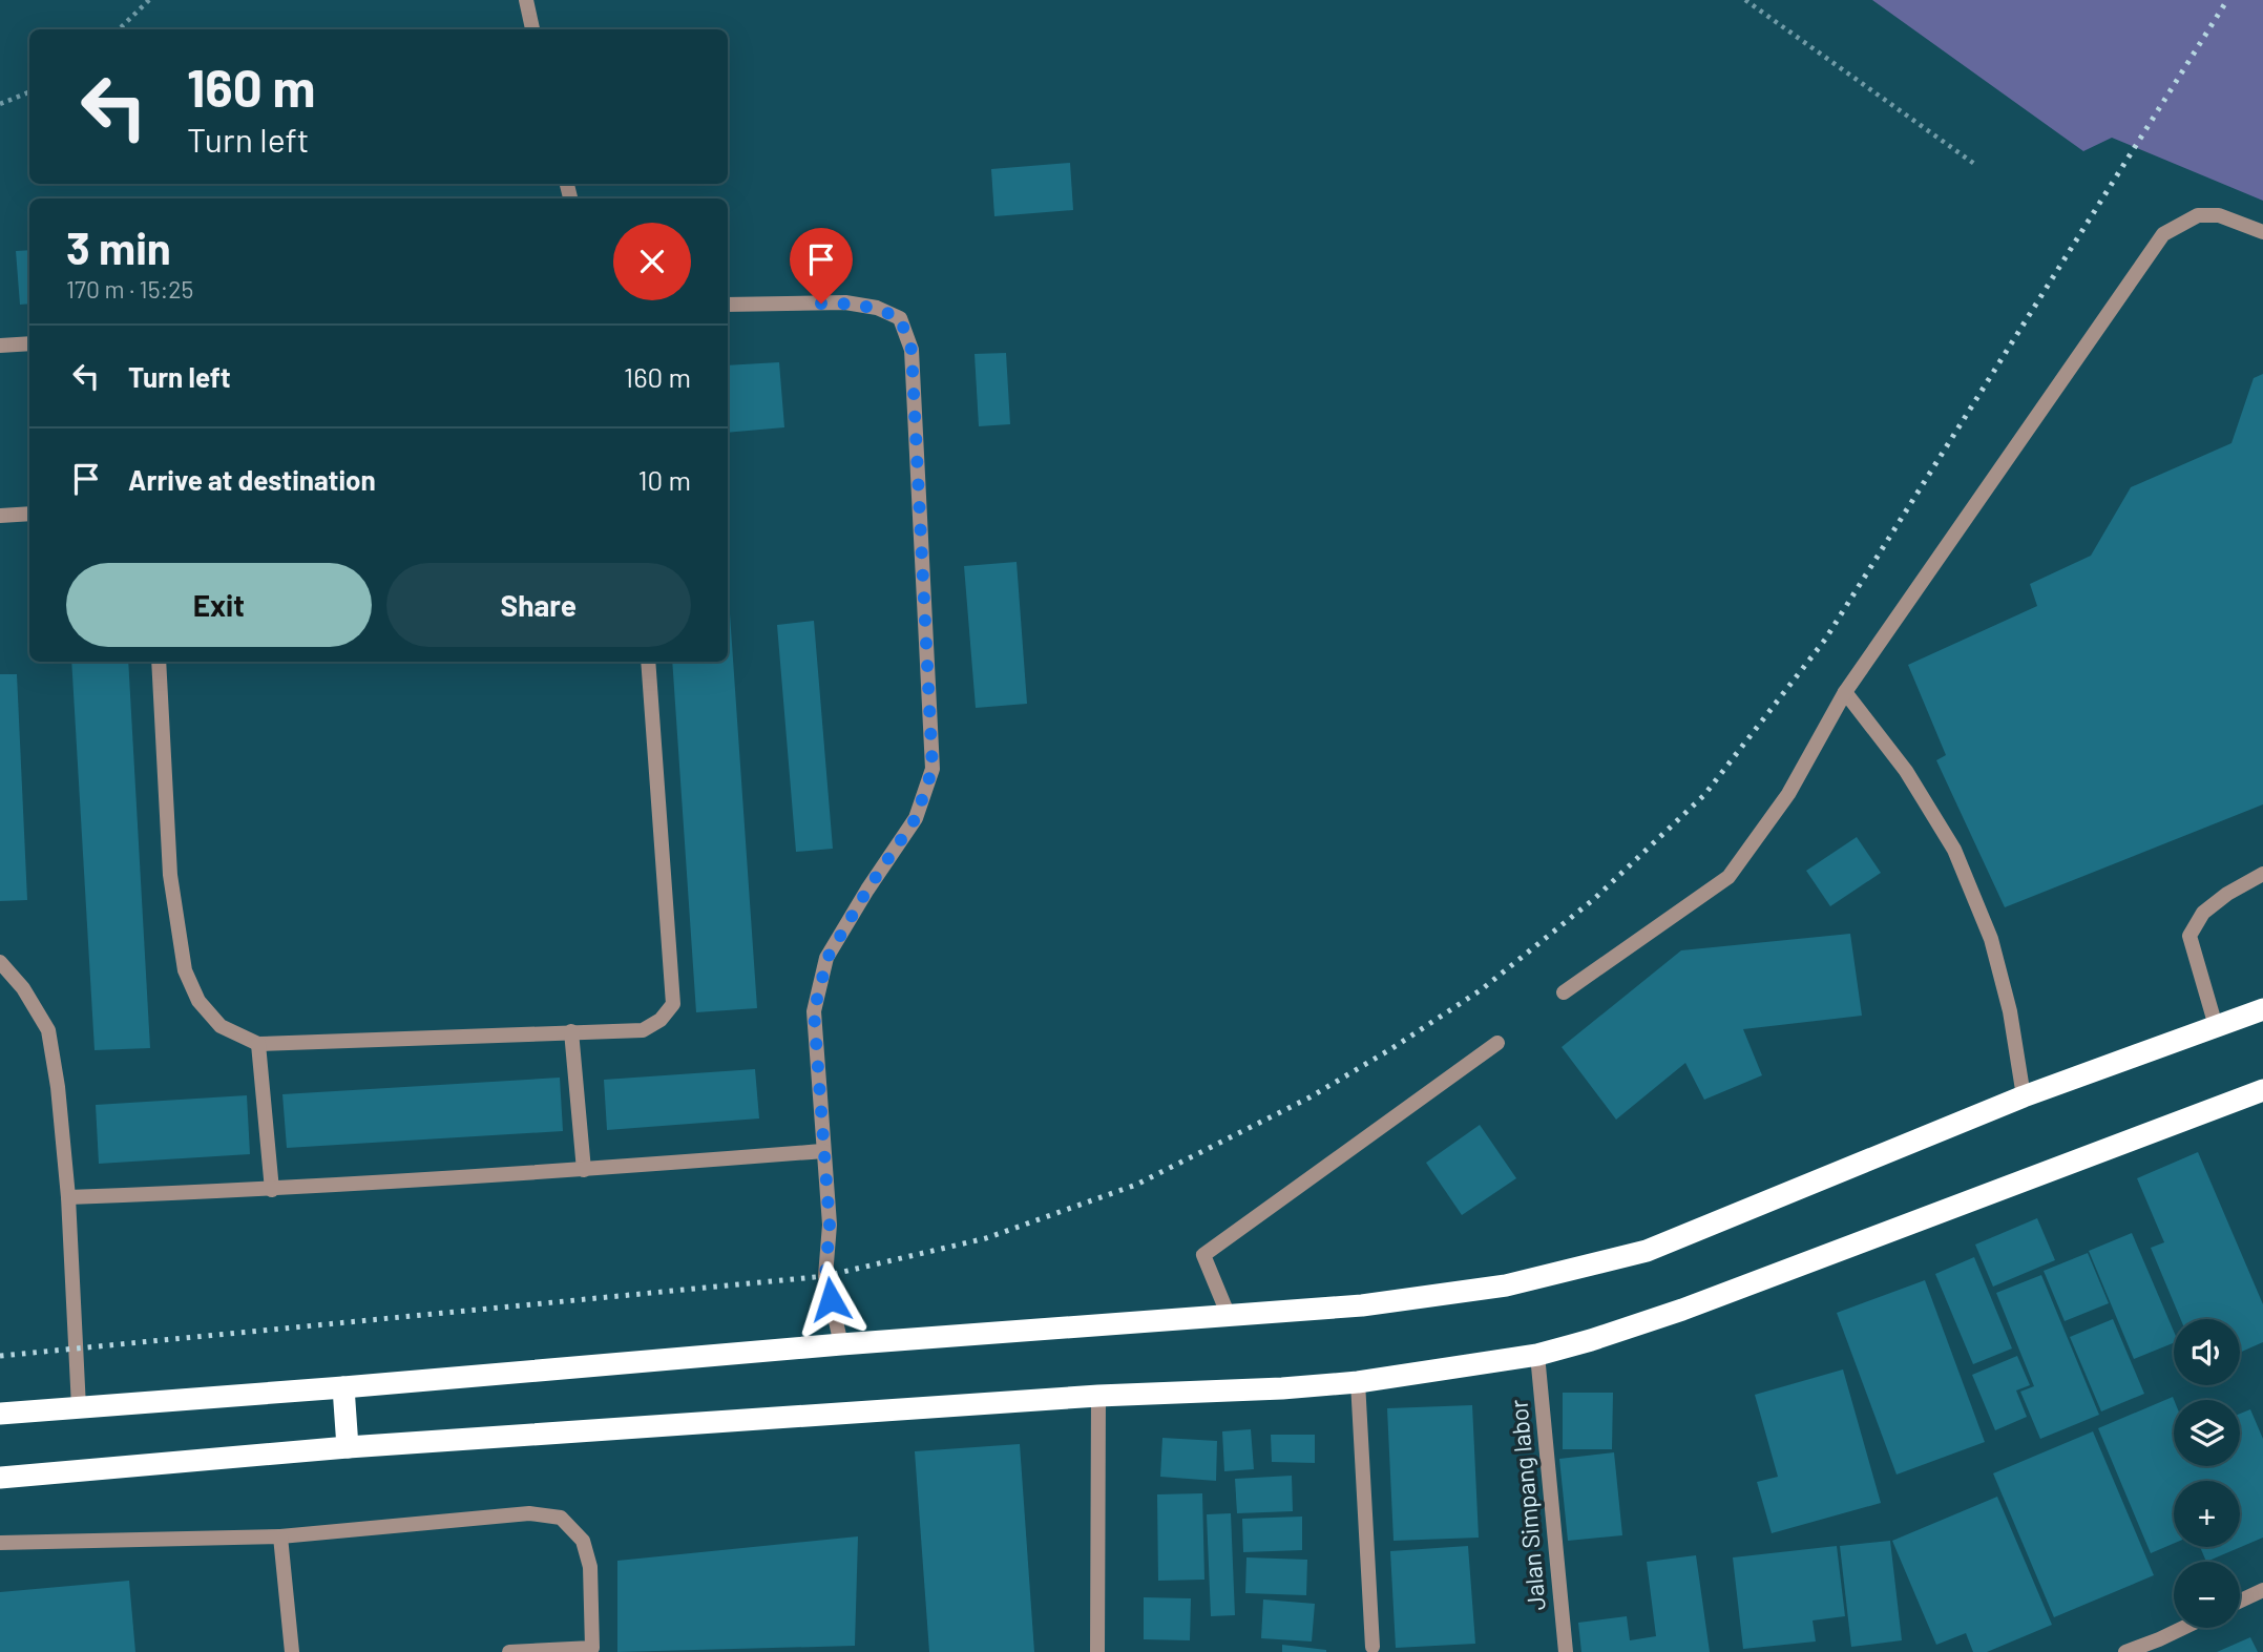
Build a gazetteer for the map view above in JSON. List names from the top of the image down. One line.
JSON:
{"streets":{"street":["Jalan Simpang labor"]},"page":{"turn":["160 m","Turn left"],"heading":["3 min","170 m · 15:25"],"list":[{"name":"Turn left","value":"160 m"},{"name":"Arrive at destination","value":"10 m"}],"buttons":["Exit","Share"],"map_buttons":["+","−"]}}
